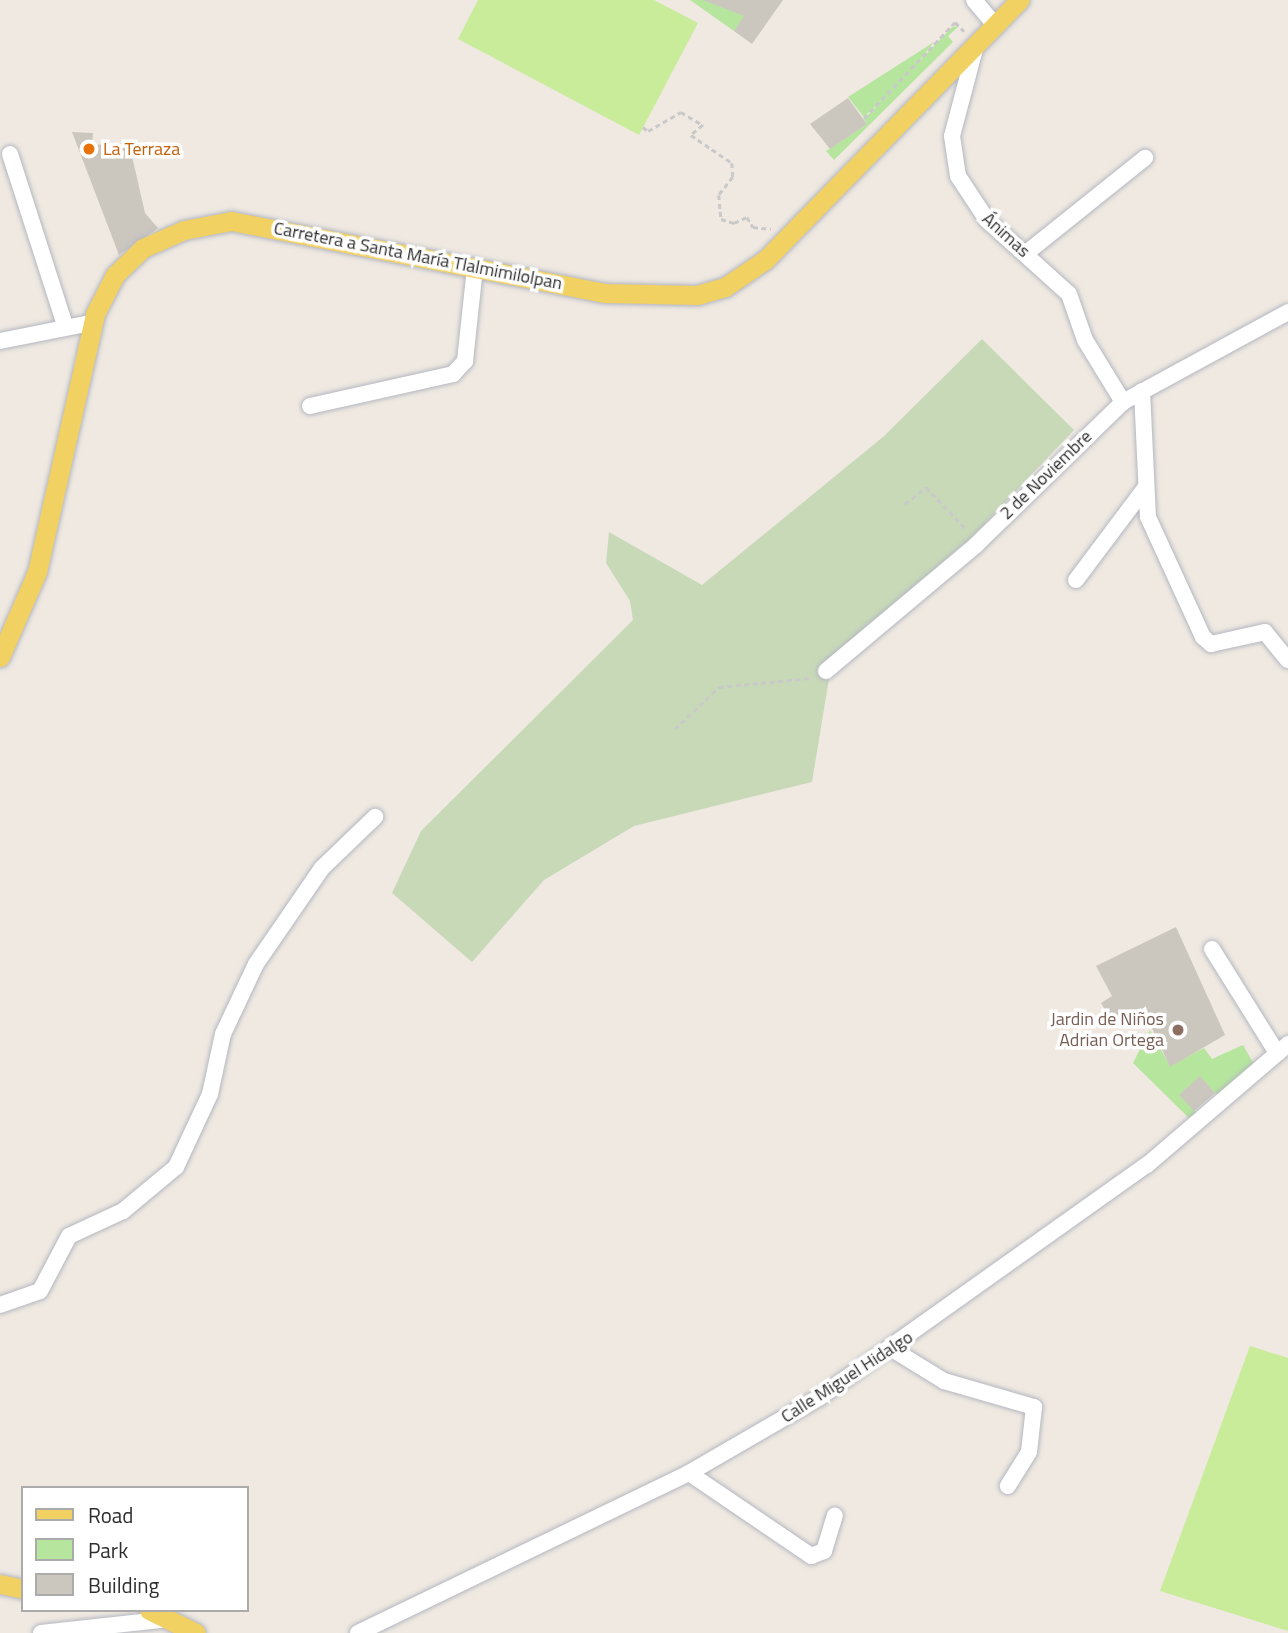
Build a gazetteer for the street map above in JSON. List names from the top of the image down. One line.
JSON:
{"streets":{"main road":["Carretera a Santa María Tlalmimilolpan"],"street":["Ánimas","2 de Noviembre","Calle Miguel Hidalgo"]},"crossings":[["Ánimas","Carretera a Santa María Tlalmimilolpan"],["Ánimas","2 de Noviembre"]],"places":["La Terraza","Jardin de Niños Adrian Ortega"],"legend":["Road","Park","Building"]}
